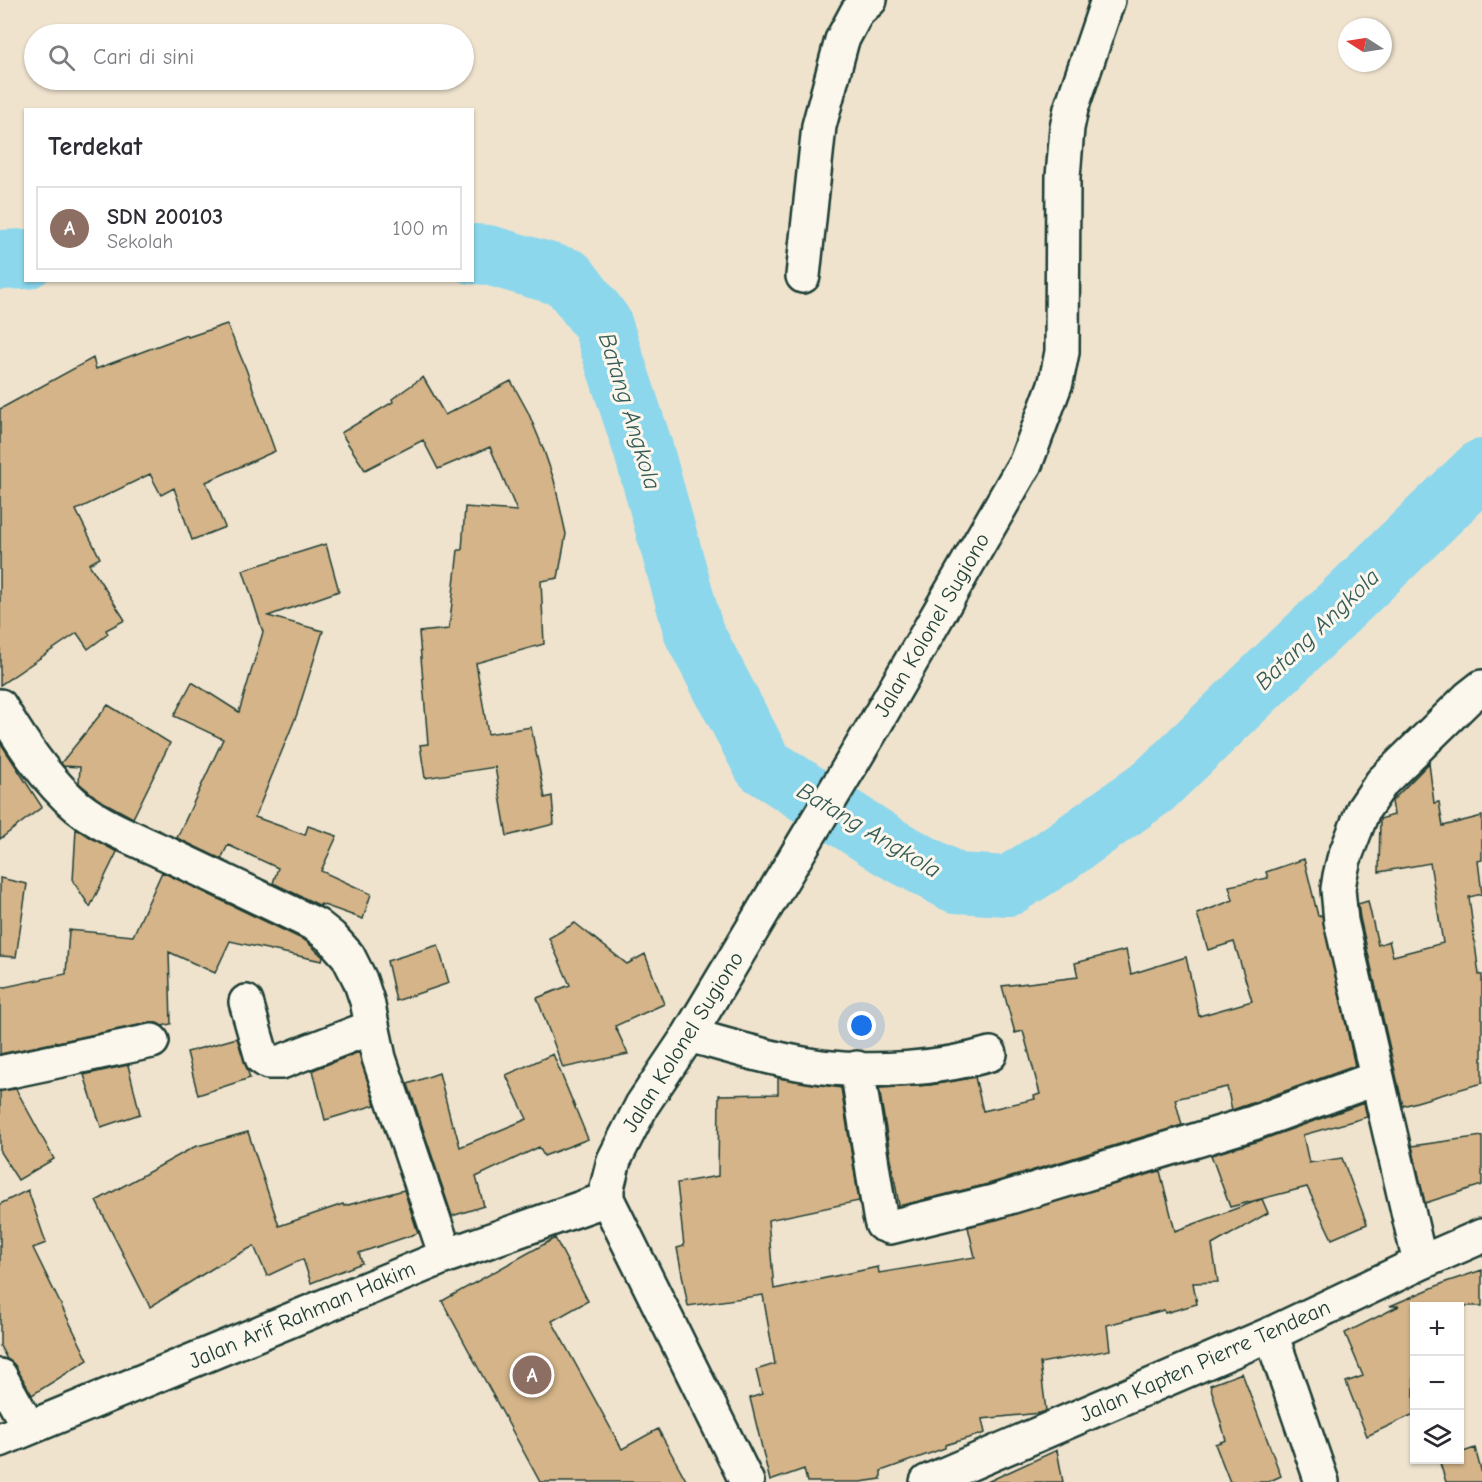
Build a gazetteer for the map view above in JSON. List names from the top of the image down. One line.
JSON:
{"streets":{"street":["Jalan Kolonel Sugiono","Jalan Arif Rahman Hakim","Jalan Kapten Pierre Tendean"]},"crossings":[["Jalan Kolonel Sugiono","Jalan Arif Rahman Hakim"]],"water":["Batang Angkola"],"north":"left","page":{"search":"Cari di sini","heading":"Terdekat","list":[{"mark":"A","name":"SDN 200103","note":"Sekolah","value":"100 m"}],"map_buttons":["+","−"],"pins":"A"}}
